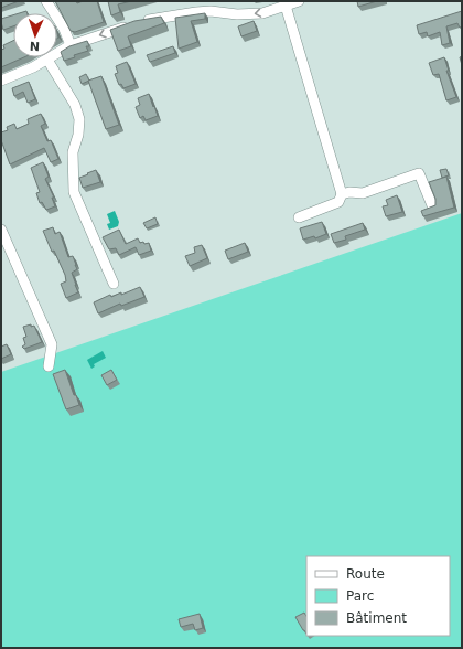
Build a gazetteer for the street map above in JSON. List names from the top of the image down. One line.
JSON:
{"legend":["Route","Parc","Bâtiment"],"north":"bottom"}
